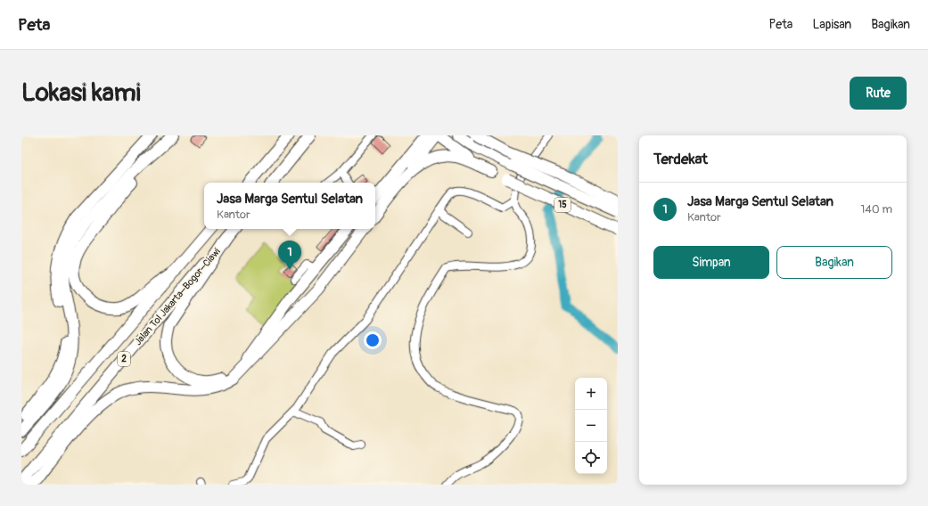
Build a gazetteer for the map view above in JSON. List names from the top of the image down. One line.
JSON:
{"streets":{"highway":["15","Jalan Tol Jakarta–Bogor–Ciawi","2"]},"page":{"header":"Peta","nav":["Peta","Lapisan","Bagikan"],"buttons":["Rute",["Simpan","Bagikan"]],"title":"Lokasi kami","heading":"Terdekat","list":[{"mark":"1","name":"Jasa Marga Sentul Selatan","note":"Kantor","value":"140 m"}],"popup":["Jasa Marga Sentul Selatan","Kantor"],"pins":"1","map_buttons":["+","−"]}}
